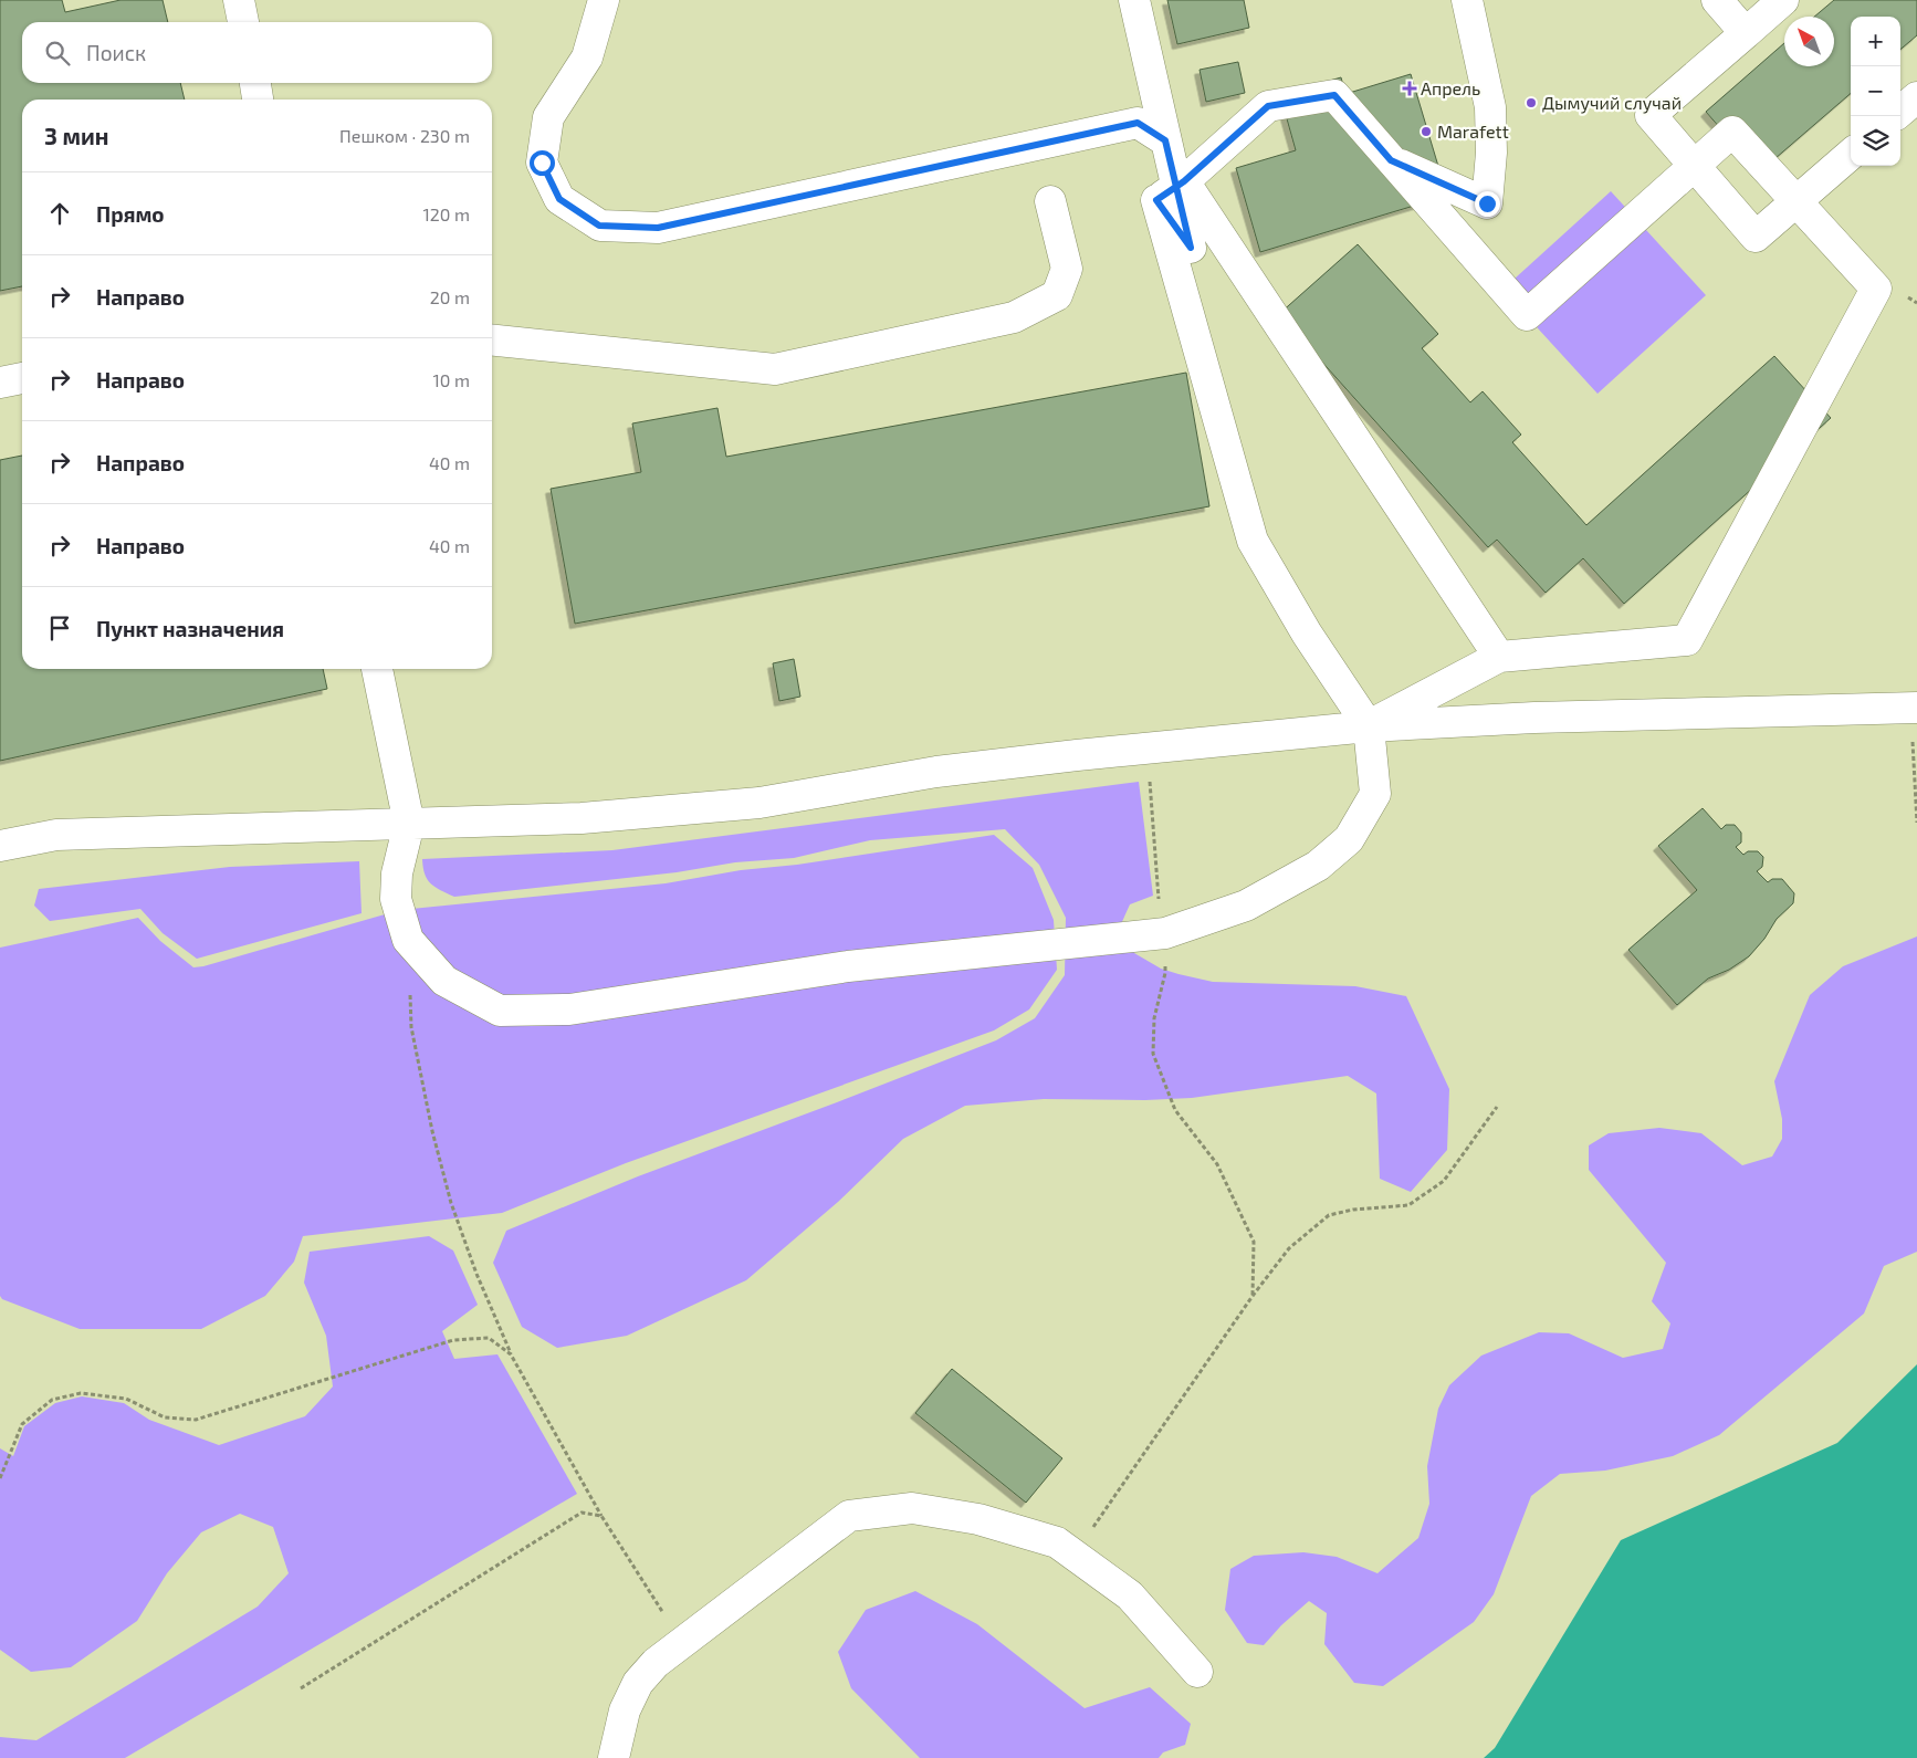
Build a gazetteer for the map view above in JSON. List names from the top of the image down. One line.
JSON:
{"places":{"health":["Апрель"],"other":["Дымучий случай","Marafett"]},"north":"top left","page":{"map_buttons":["+","−"],"search":"Поиск","heading":["3 мин","Пешком · 230 m"],"list":[["Прямо","120 m"],["Направо","20 m"],["Направо","10 m"],["Направо","40 m"],["Направо","40 m"],"Пункт назначения"]}}
